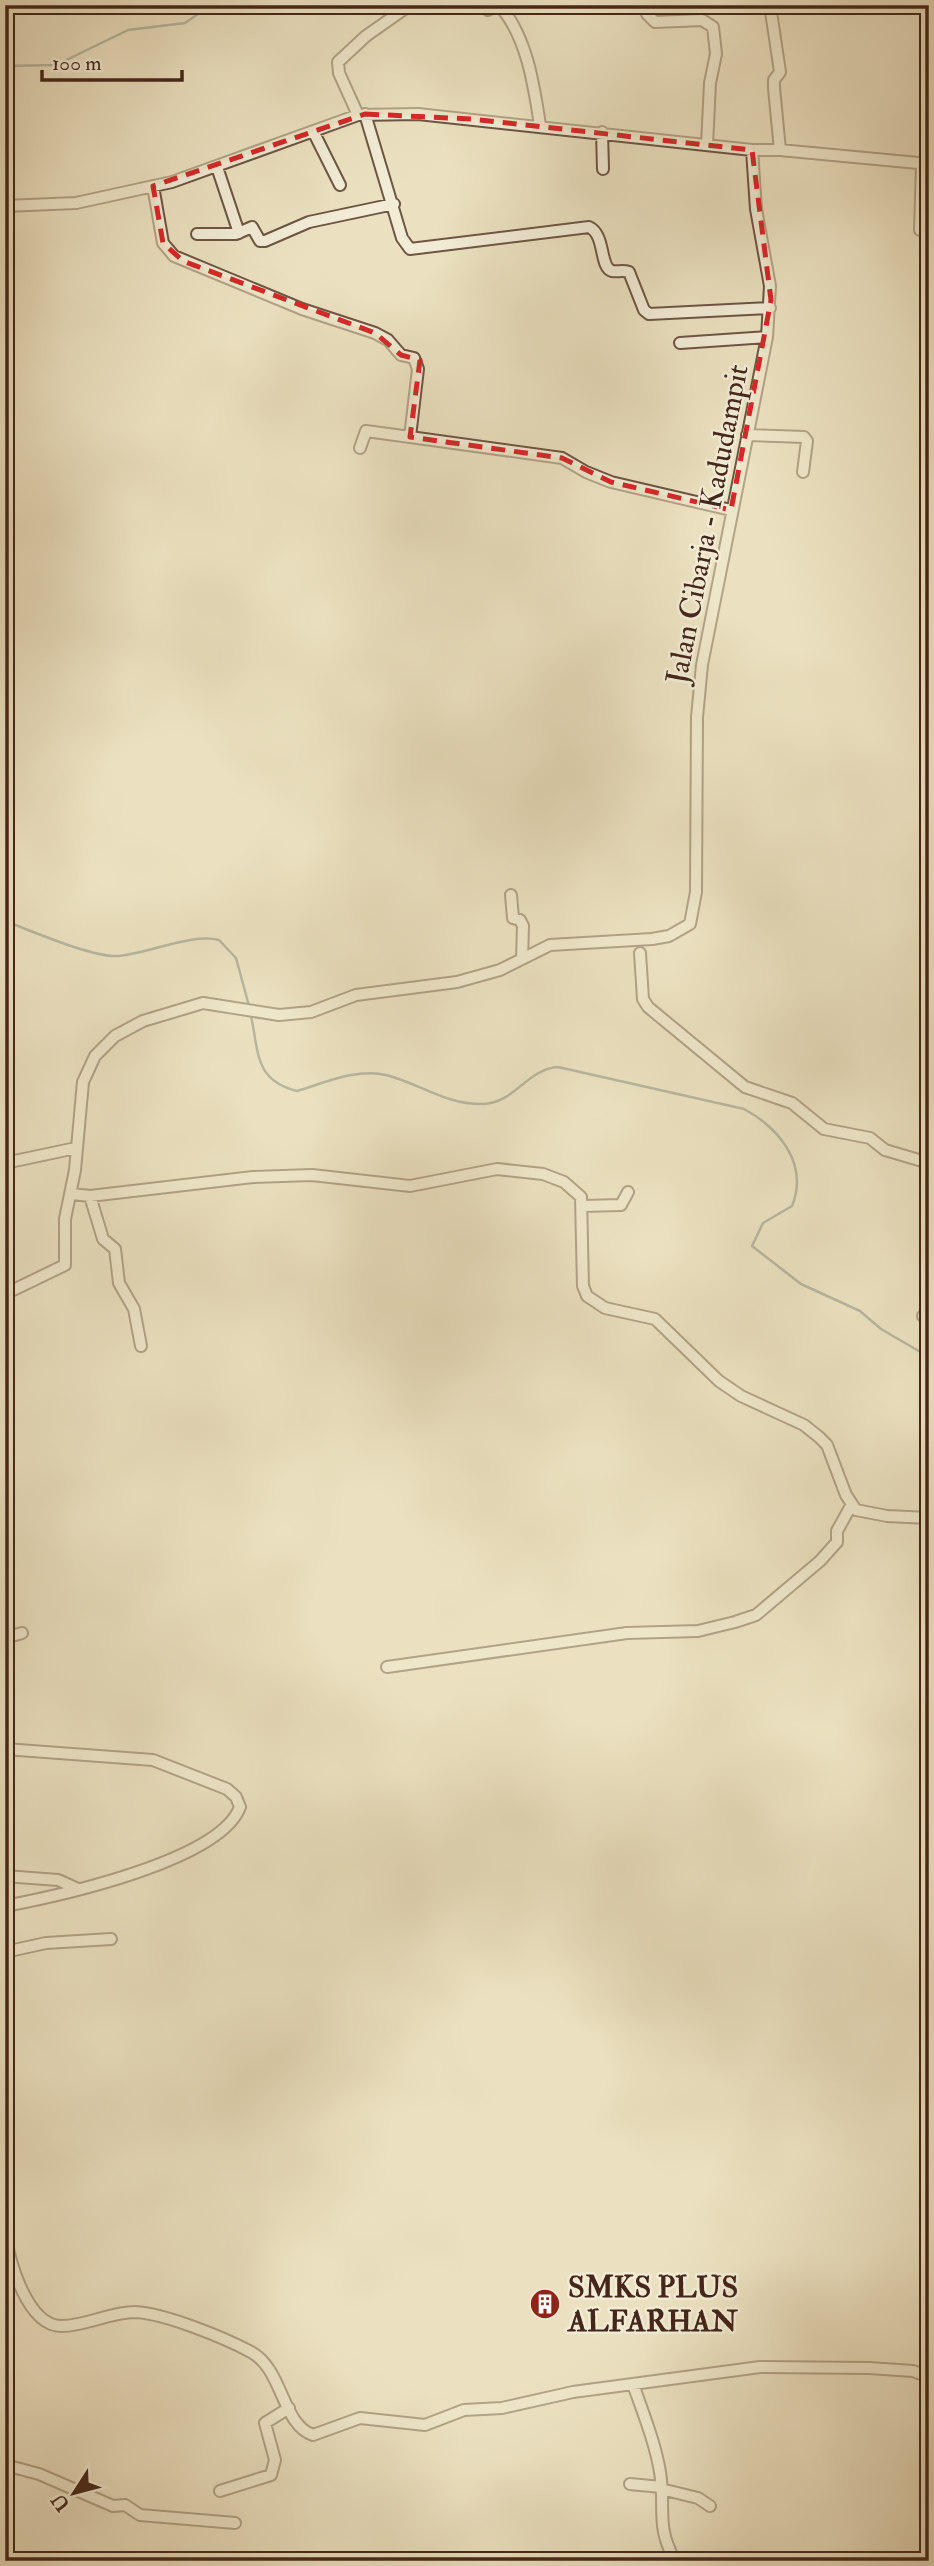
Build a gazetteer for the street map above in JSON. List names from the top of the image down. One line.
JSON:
{"streets":{"street":["Jalan Cibarja - Kadudampit"]},"places":{"building":["SMKS PLUS ALFARHAN"]},"scale_bar":"100 m","north":"bottom left"}
